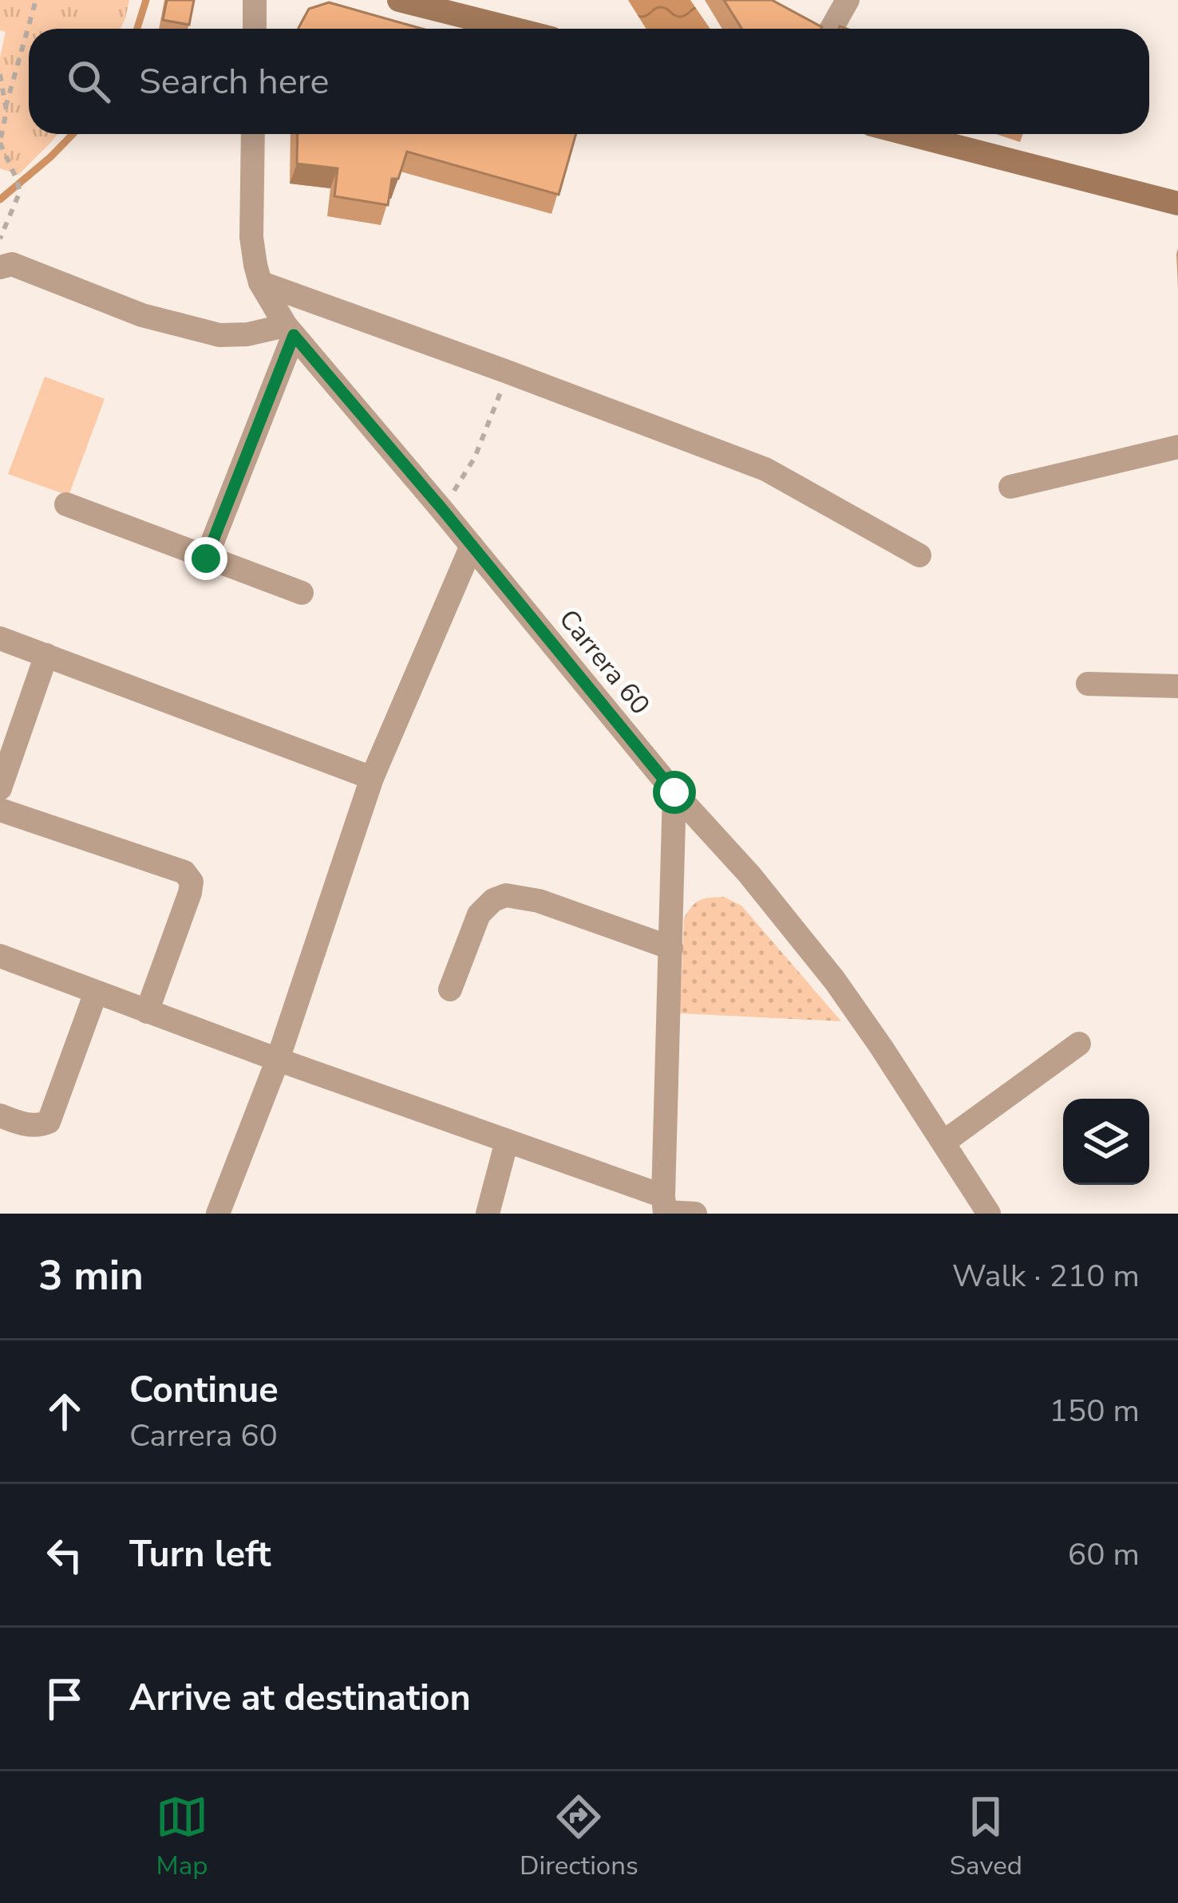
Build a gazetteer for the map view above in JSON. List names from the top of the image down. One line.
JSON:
{"streets":{"street":["Carrera 60"]},"page":{"search":"Search here","heading":["3 min","Walk · 210 m"],"list":[["Continue","Carrera 60","150 m"],["Turn left","60 m"],"Arrive at destination"],"nav":["Map","Directions","Saved"]}}
